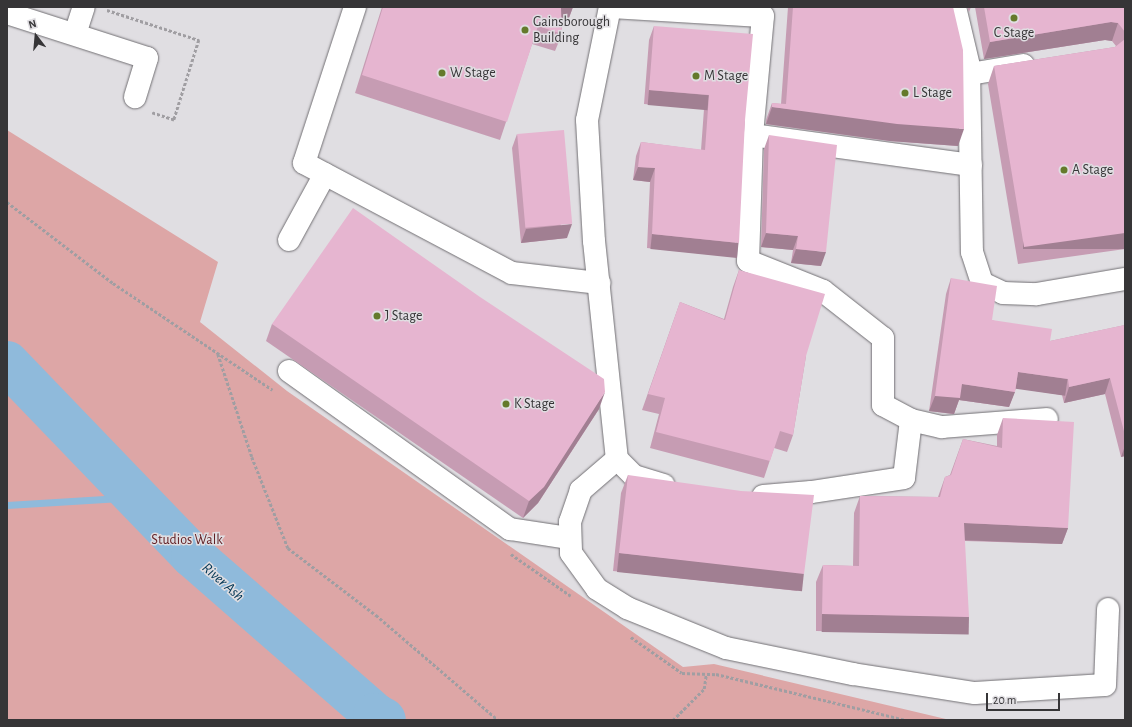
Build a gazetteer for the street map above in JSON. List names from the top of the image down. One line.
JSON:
{"water":["River Ash"],"parks":["Studios Walk"],"places":["C Stage","Gainsborough Building","W Stage","M Stage","L Stage","A Stage","J Stage","K Stage"],"scale_bar":"20 m","north":"top"}
